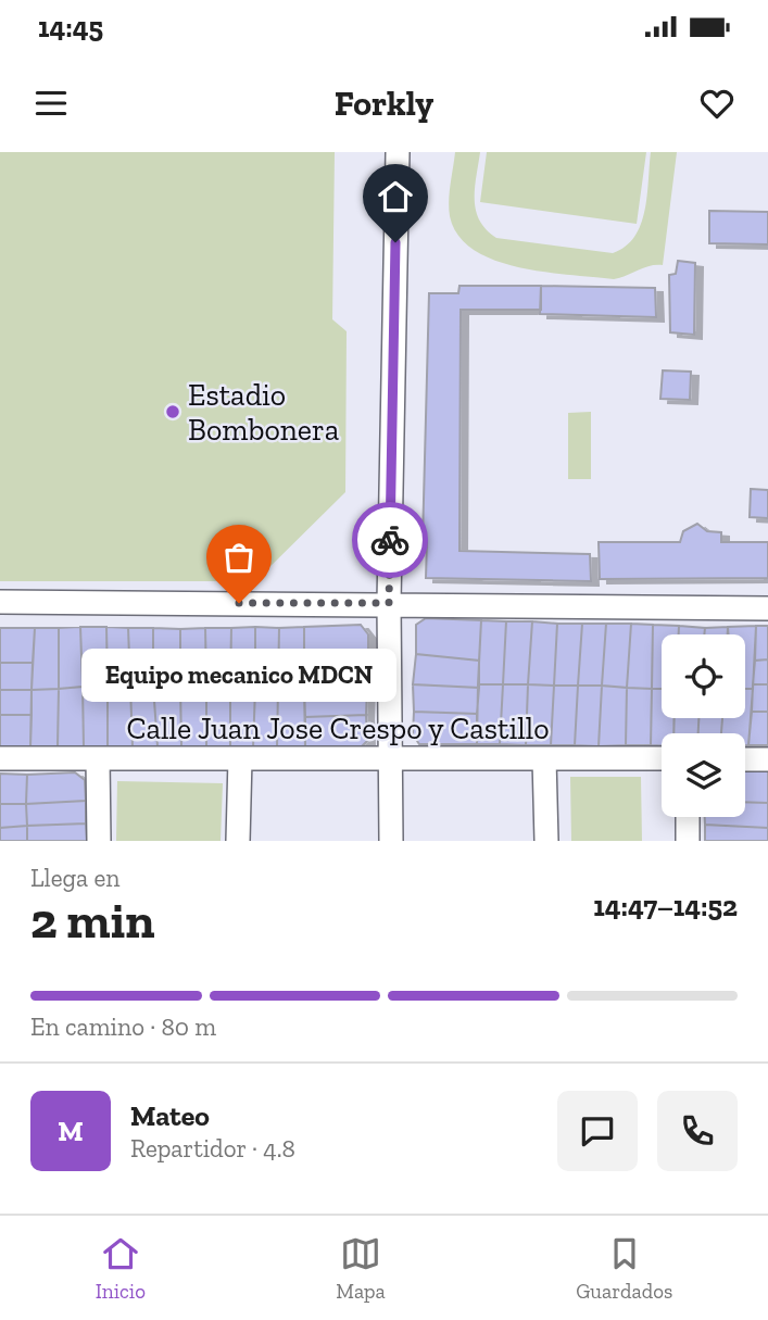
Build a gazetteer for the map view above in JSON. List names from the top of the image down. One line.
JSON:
{"streets":{"street":["Calle Juan Jose Crespo y Castillo"]},"places":["Estadio Bombonera","Equipo mecanico MDCN"],"page":{"status":"14:45","header":"Forkly","bubble":"Equipo mecanico MDCN","heading":["2 min","Llega en","14:47–14:52"],"panel":["Mateo","Repartidor · 4.8"],"bar":"En camino · 80 m","round":"M","tabs":["Inicio","Mapa","Guardados"]}}
